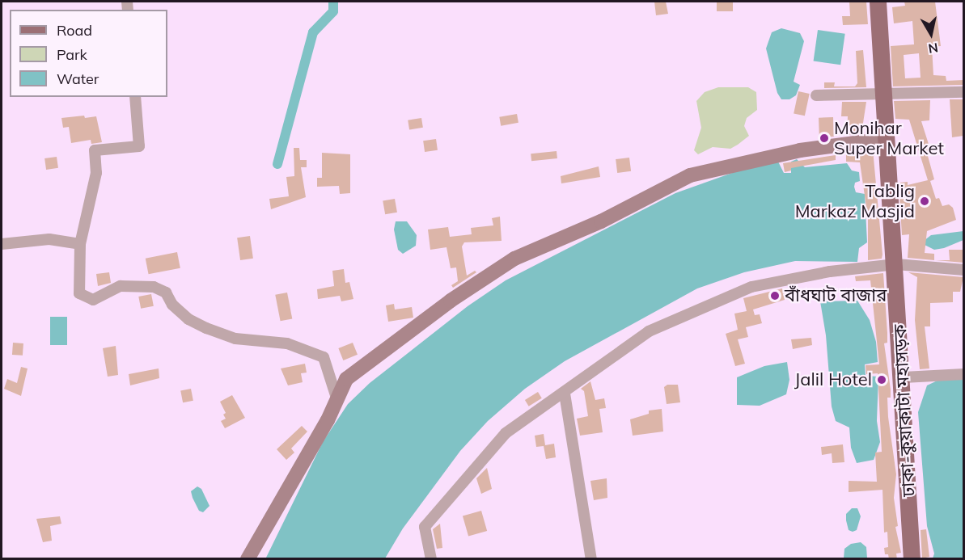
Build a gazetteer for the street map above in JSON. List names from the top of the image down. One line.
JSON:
{"streets":{"main road":["ঢাকা-কুয়াকাটা মহাসড়ক"]},"places":["Monihar Super Market","Tablig Markaz Masjid","বাঁধঘাট বাজার","Jalil Hotel"],"legend":["Road","Park","Water"],"north":"bottom"}
